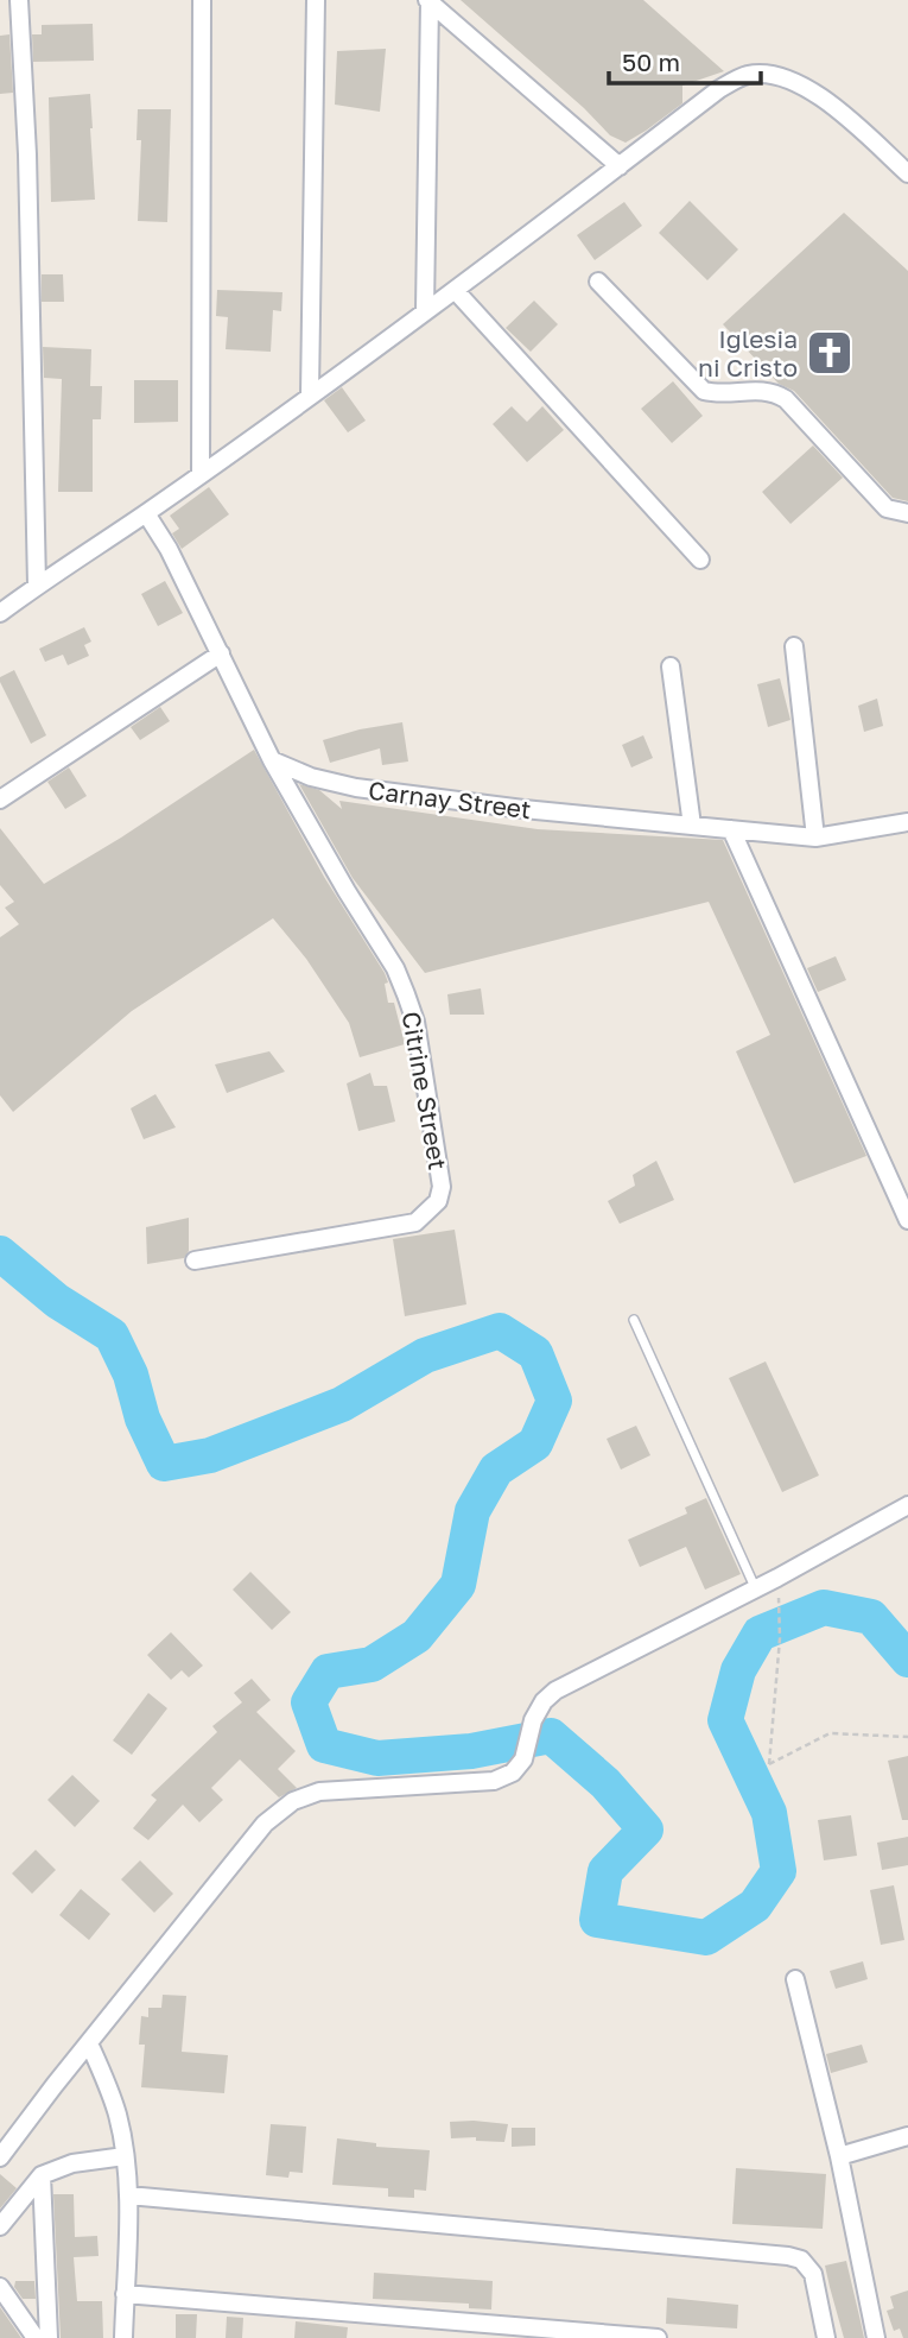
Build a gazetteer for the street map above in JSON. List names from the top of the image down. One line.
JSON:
{"streets":{"street":["Carnay Street","Citrine Street"]},"crossings":[["Carnay Street","Citrine Street"]],"places":{"church":["Iglesia ni Cristo"]},"scale_bar":"50 m"}
